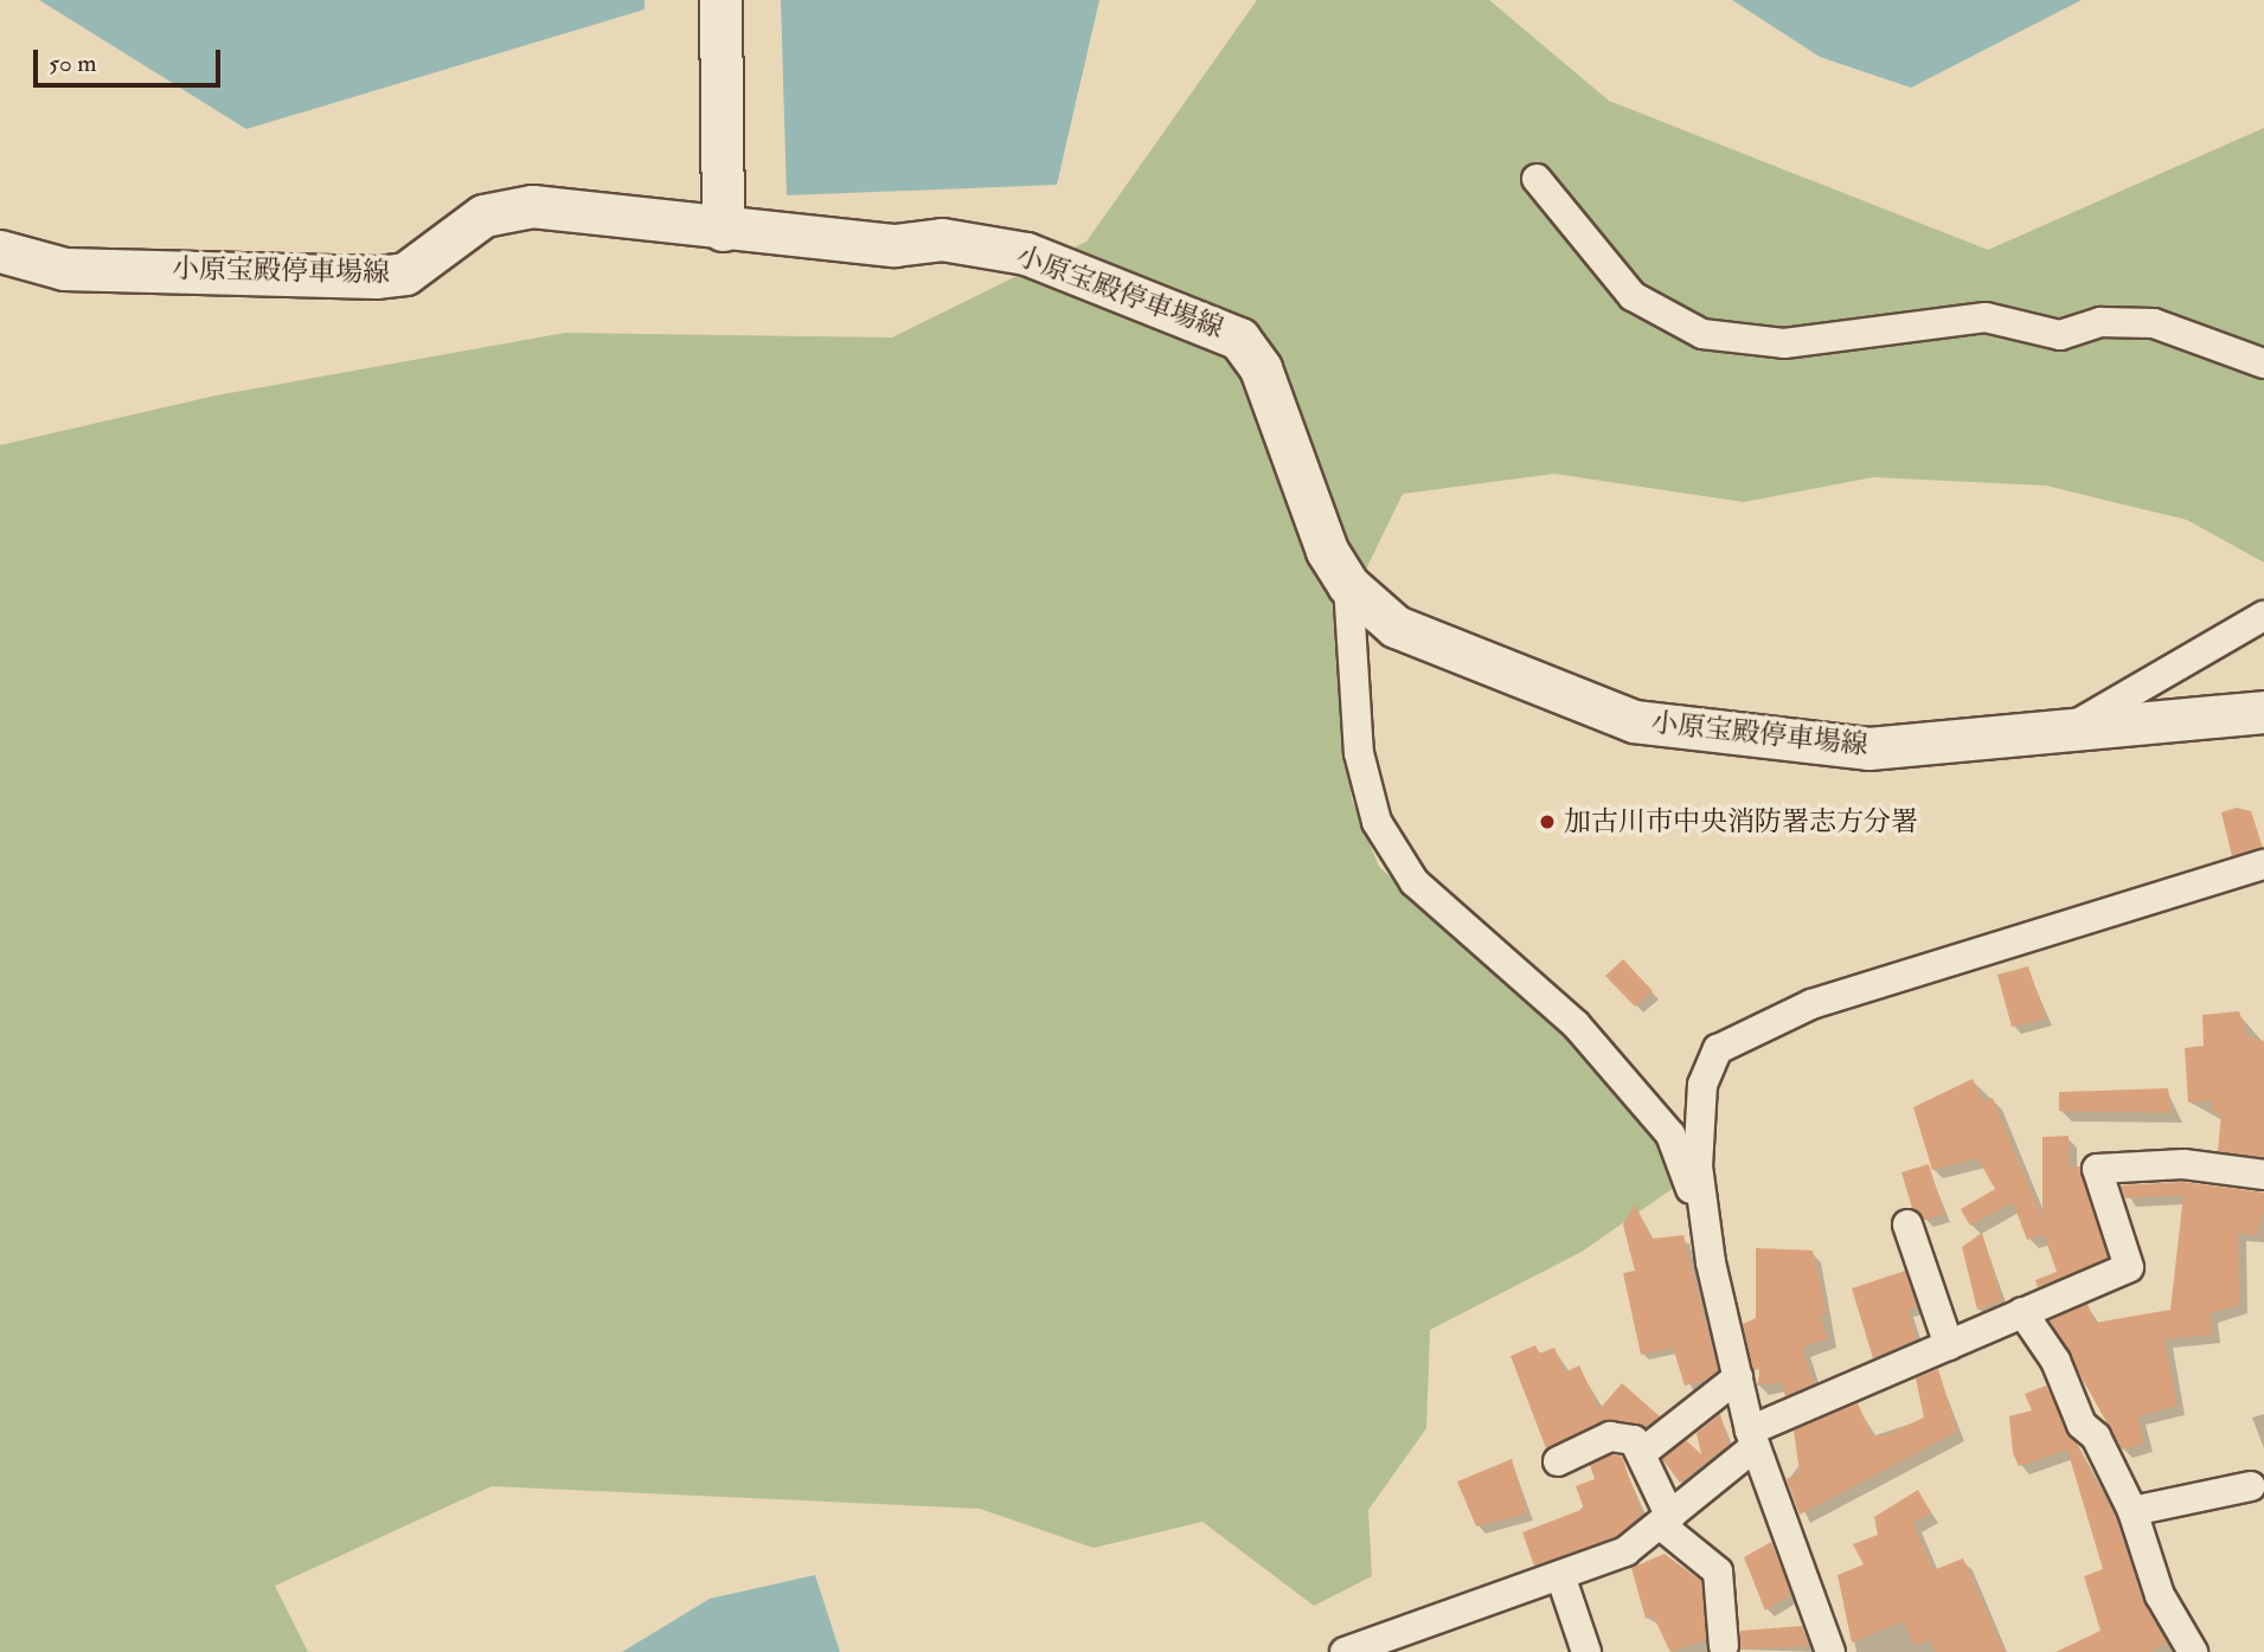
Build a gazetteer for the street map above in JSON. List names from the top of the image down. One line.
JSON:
{"streets":{"main road":["小原宝殿停車場線"]},"places":["加古川市中央消防署志方分署"],"scale_bar":"50 m"}
